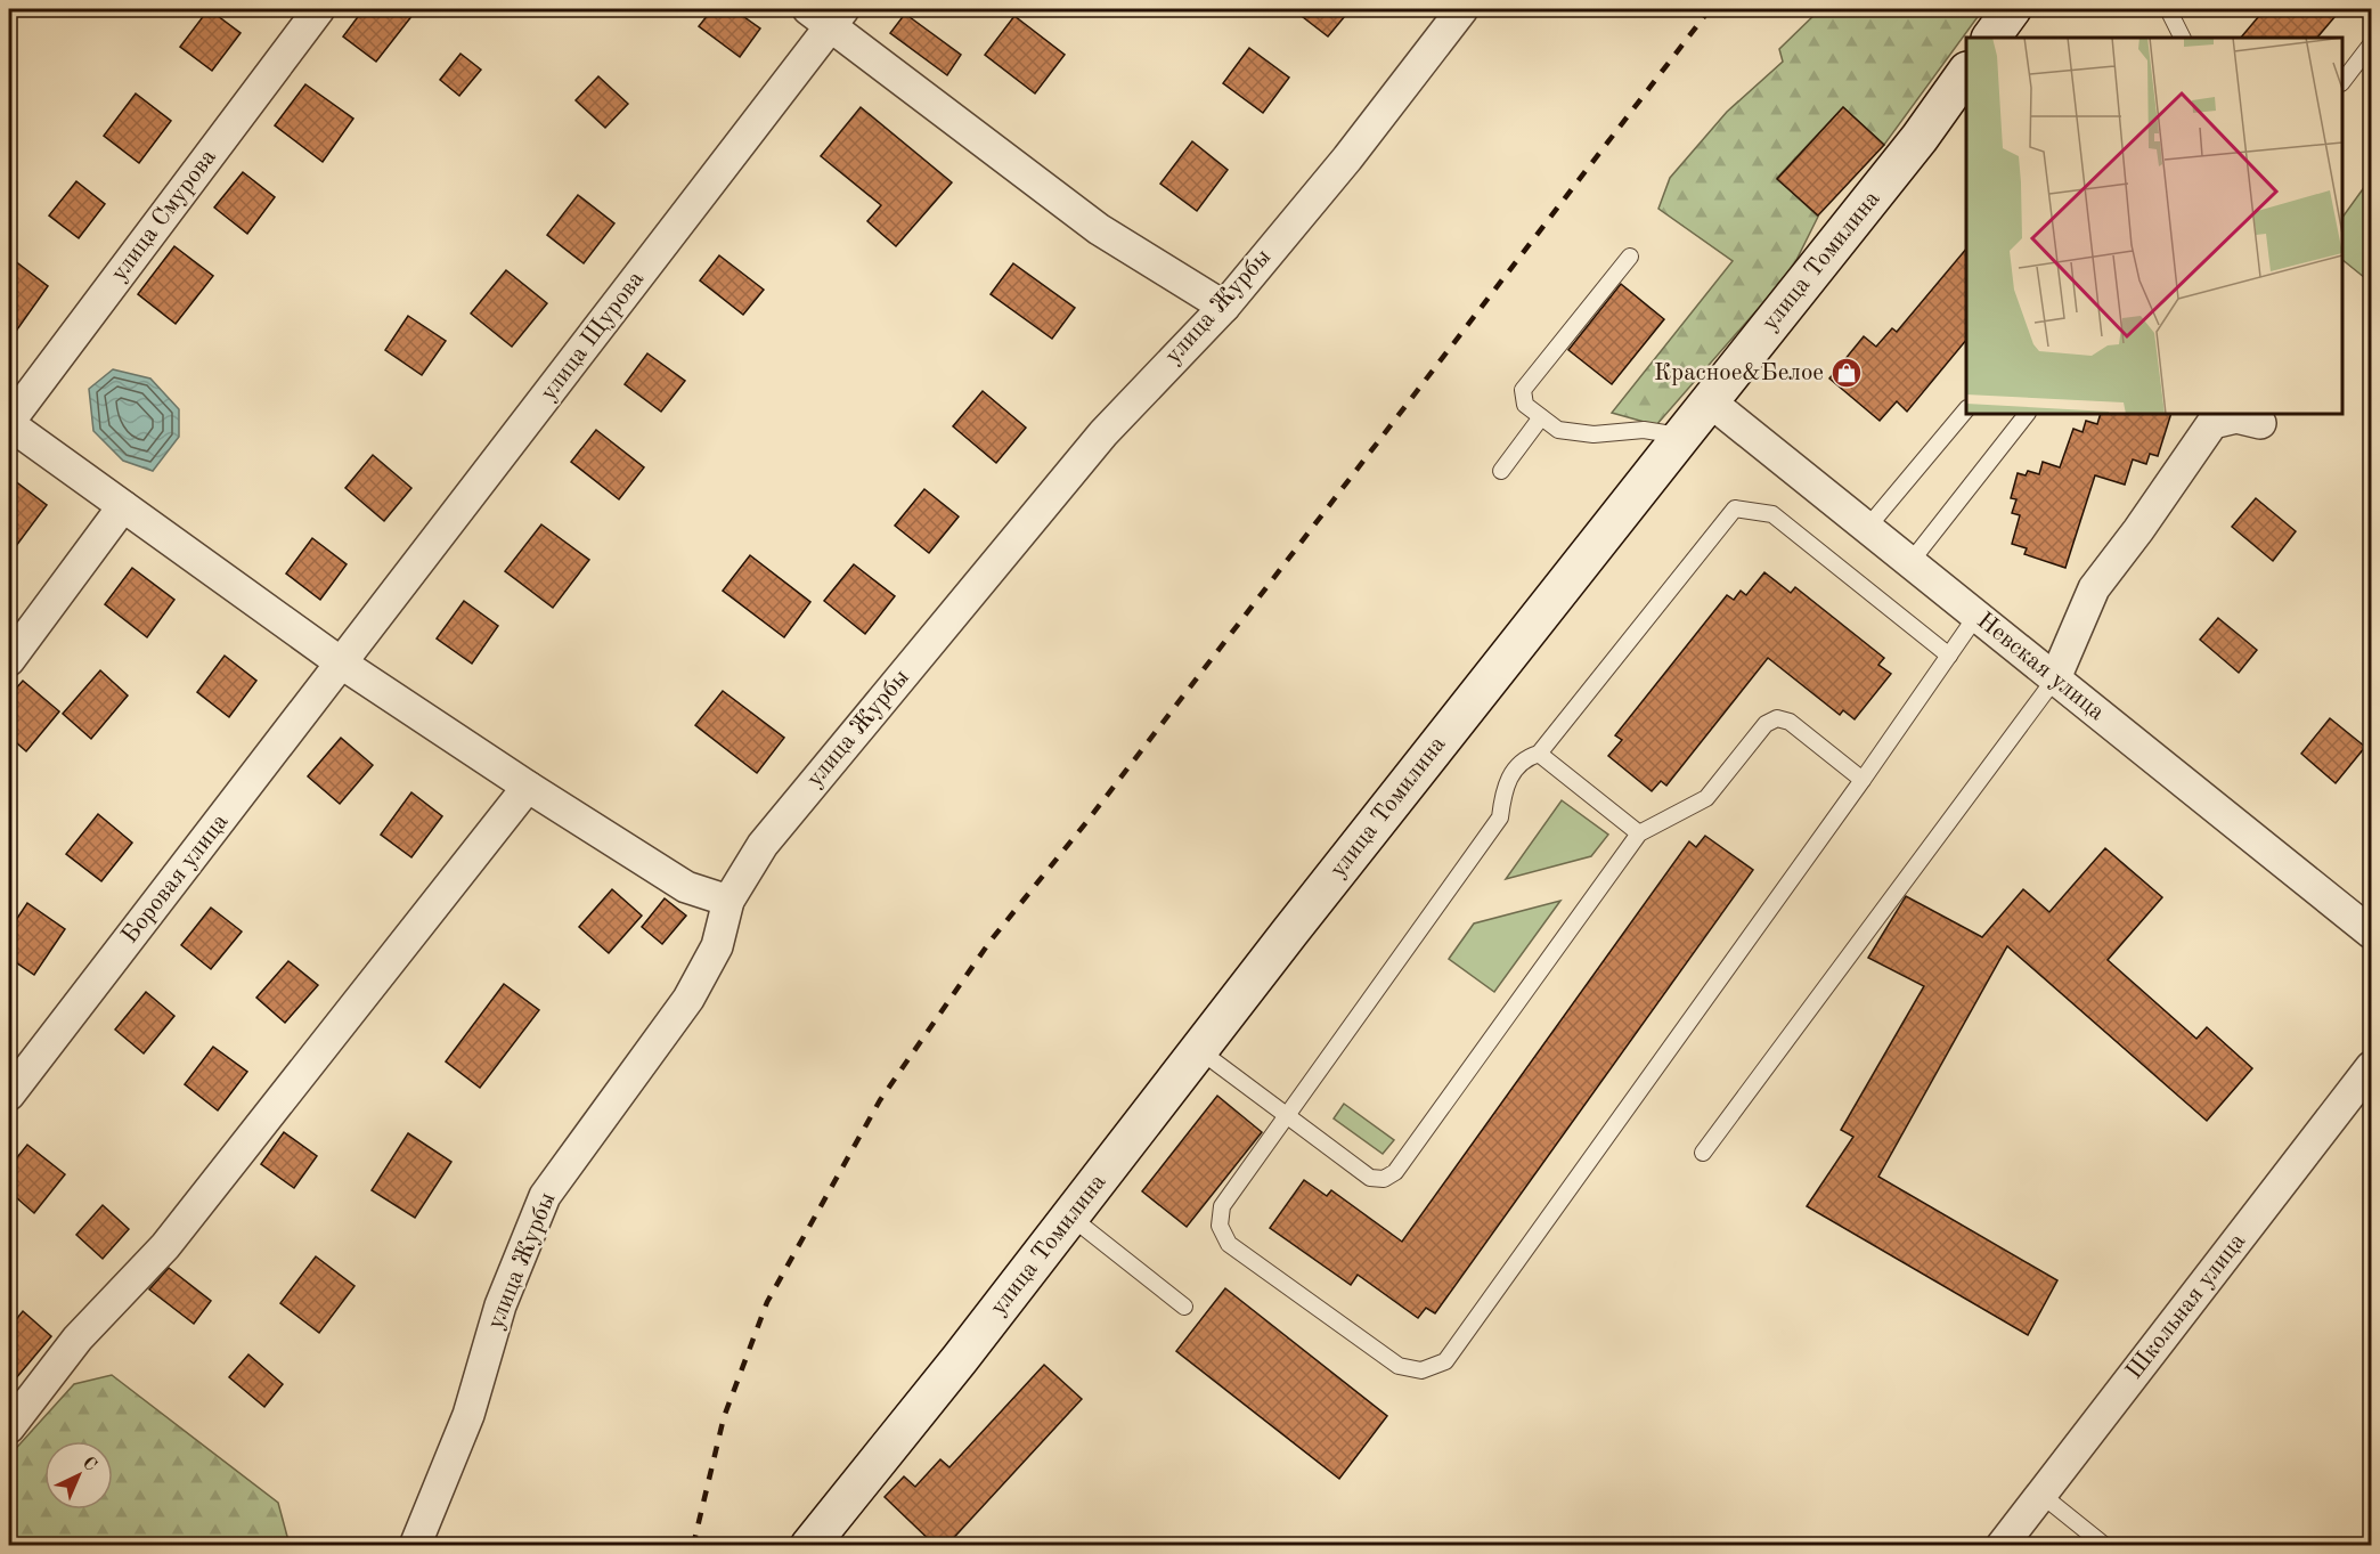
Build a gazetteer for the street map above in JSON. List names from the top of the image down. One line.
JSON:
{"streets":{"street":["улица Смурова","улица Томилина","улица Журбы","улица Щурова","Невская улица","Боровая улица","Школьная улица"]},"crossings":[["улица Томилина","Невская улица"],["улица Щурова","Боровая улица"]],"places":{"shop":["Красное&Белое"]},"north":"top right"}
